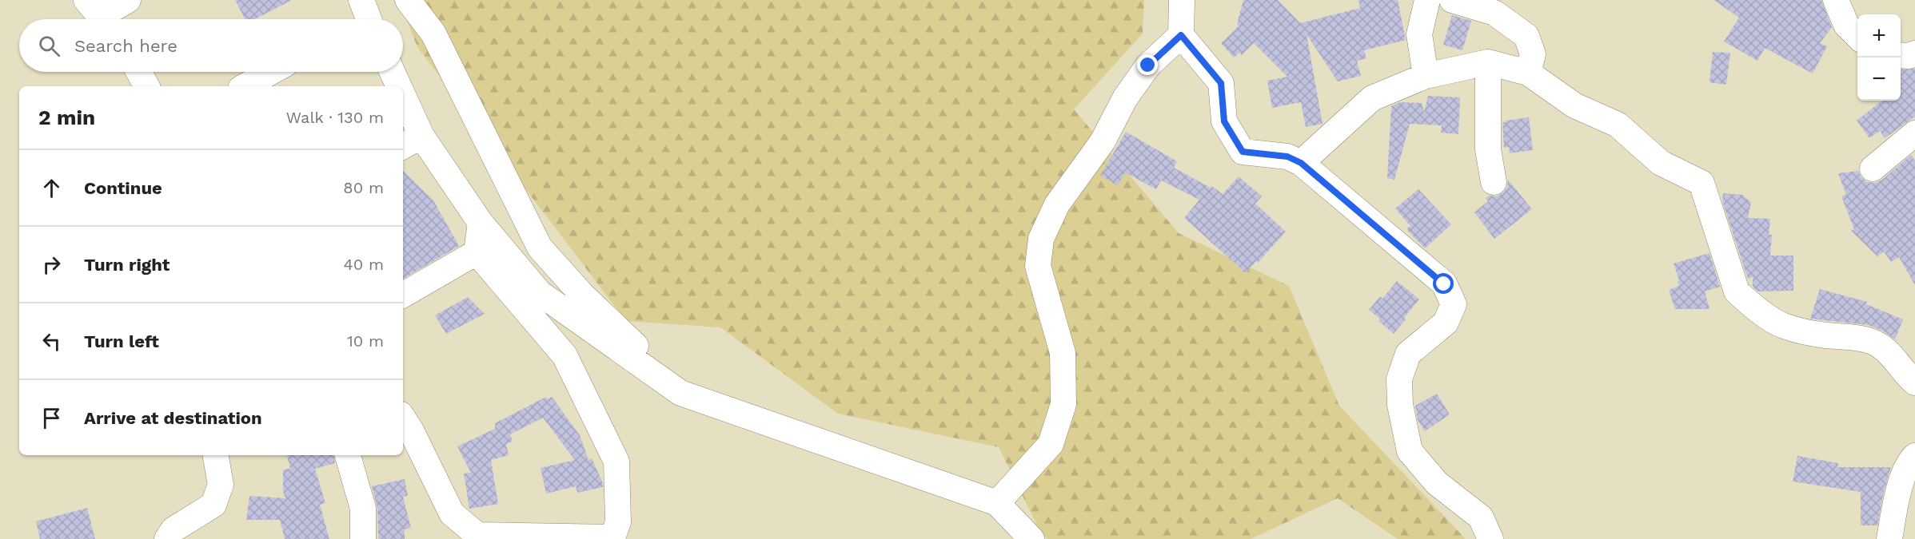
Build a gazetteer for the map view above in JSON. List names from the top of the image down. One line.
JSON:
{"page":{"map_buttons":["+","−"],"search":"Search here","heading":["2 min","Walk · 130 m"],"list":[["Continue","80 m"],["Turn right","40 m"],["Turn left","10 m"],"Arrive at destination"]}}
